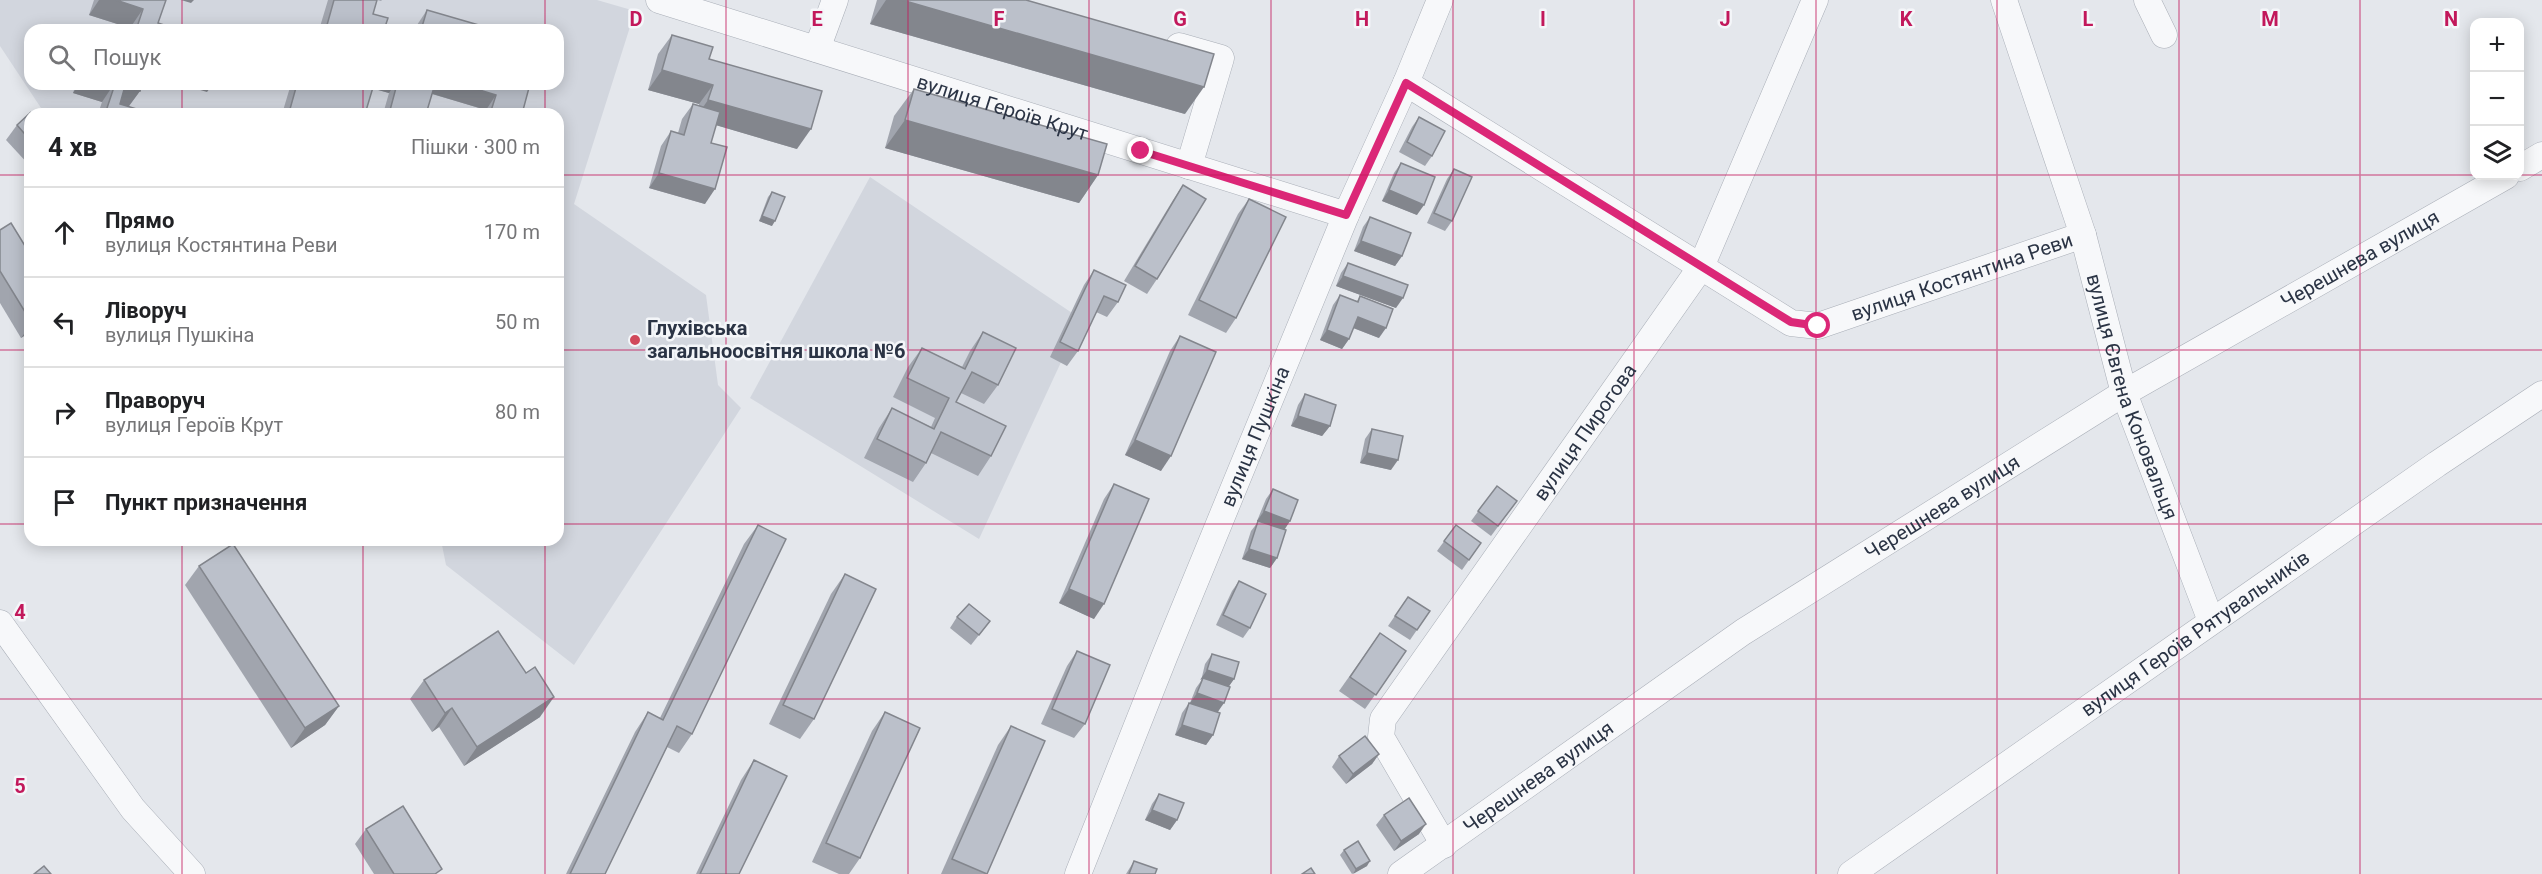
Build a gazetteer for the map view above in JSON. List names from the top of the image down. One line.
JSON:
{"streets":{"street":["вулиця Героїв Крут","Черешнева вулиця","вулиця Костянтина Реви","вулиця Євгена Коновальця","вулиця Пирогова","вулиця Пушкіна","вулиця Героїв Рятувальників"]},"crossings":[["вулиця Героїв Крут","вулиця Пушкіна"],["Черешнева вулиця","вулиця Євгена Коновальця"],["Черешнева вулиця","вулиця Пирогова"],["вулиця Костянтина Реви","вулиця Євгена Коновальця"],["вулиця Костянтина Реви","вулиця Пирогова"],["вулиця Костянтина Реви","вулиця Пушкіна"],["вулиця Євгена Коновальця","вулиця Героїв Рятувальників"]],"places":["Глухівська загальноосвітня школа №6"],"page":{"map_buttons":["+","−"],"search":"Пошук","heading":["4 хв","Пішки · 300 m"],"list":[["Прямо","вулиця Костянтина Реви","170 m"],["Ліворуч","вулиця Пушкіна","50 m"],["Праворуч","вулиця Героїв Крут","80 m"],"Пункт призначення"]},"grid":{"columns":["D","E","F","G","H","I","J","K","L","M","N"],"rows":["4","5"]}}
